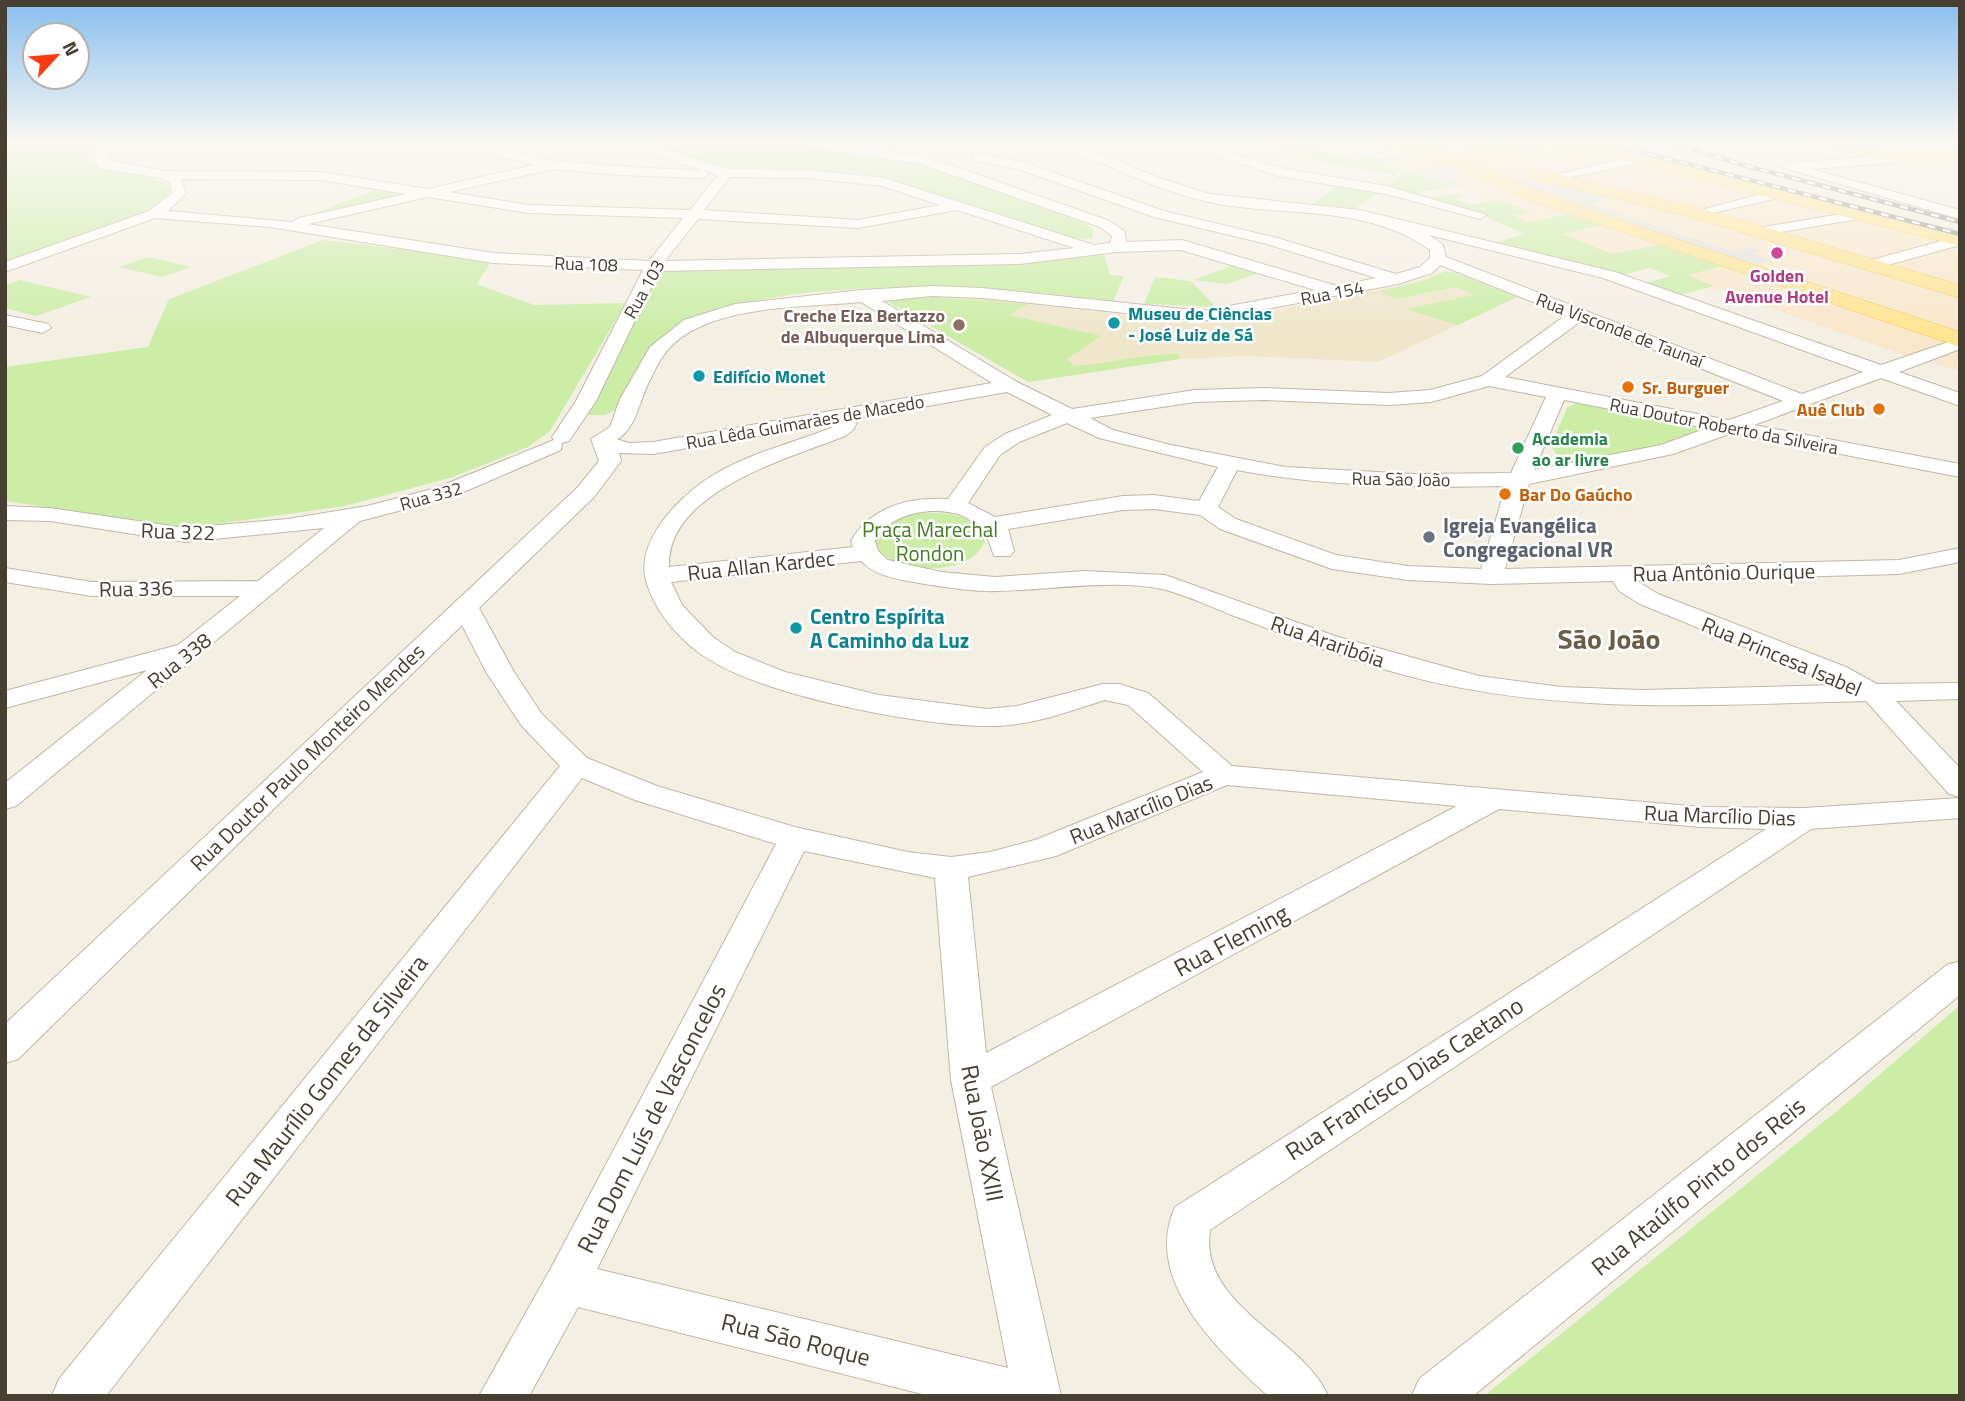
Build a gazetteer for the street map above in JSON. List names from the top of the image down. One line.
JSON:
{"streets":{"street":["Rua 108","Rua 103","Rua 154","Rua Visconde de Taunaí","Rua Lêda Guimarães de Macedo","Rua Doutor Roberto da Silveira","Rua São João","Rua 332","Rua 322","Rua Allan Kardec","Rua Antônio Ourique","Rua 336","Rua Araribóia","Rua Princesa Isabel","Rua 338","Rua Doutor Paulo Monteiro Mendes","Rua Marcílio Dias","Rua Fleming","Rua Francisco Dias Caetano","Rua Maurílio Gomes da Silveira","Rua Dom Luís de Vasconcelos","Rua João XXIII","Rua Ataúlfo Pinto dos Reis","Rua São Roque"]},"crossings":[["Rua 108","Rua 103"],["Rua 108","Rua 154"],["Rua 103","Rua 154"],["Rua 103","Rua Lêda Guimarães de Macedo"],["Rua 103","Rua 332"],["Rua 103","Rua Doutor Paulo Monteiro Mendes"],["Rua 154","Rua Visconde de Taunaí"],["Rua 154","Rua Lêda Guimarães de Macedo"],["Rua 154","Rua São João"],["Rua 154","Rua 332"],["Rua 154","Rua Doutor Paulo Monteiro Mendes"],["Rua Visconde de Taunaí","Rua São João"],["Rua Lêda Guimarães de Macedo","Rua São João"],["Rua Lêda Guimarães de Macedo","Rua 332"],["Rua Lêda Guimarães de Macedo","Rua Doutor Paulo Monteiro Mendes"],["Rua Doutor Roberto da Silveira","Rua São João"],["Rua 332","Rua 322"],["Rua 332","Rua 338"],["Rua 332","Rua Doutor Paulo Monteiro Mendes"],["Rua 322","Rua 338"],["Rua Allan Kardec","Rua Araribóia"],["Rua Antônio Ourique","Rua Princesa Isabel"],["Rua 336","Rua 338"],["Rua Araribóia","Rua Princesa Isabel"],["Rua Doutor Paulo Monteiro Mendes","Rua Marcílio Dias"],["Rua Marcílio Dias","Rua Fleming"],["Rua Marcílio Dias","Rua Francisco Dias Caetano"],["Rua Marcílio Dias","Rua Maurílio Gomes da Silveira"],["Rua Marcílio Dias","Rua Dom Luís de Vasconcelos"],["Rua Marcílio Dias","Rua João XXIII"],["Rua Fleming","Rua João XXIII"],["Rua Dom Luís de Vasconcelos","Rua São Roque"]],"districts":["São João"],"parks":["Praça Marechal Rondon"],"places":["Golden Avenue Hotel","Museu de Ciências - José Luiz de Sá","Creche Elza Bertazzo de Albuquerque Lima","Edifício Monet","Sr. Burguer","Auê Club","Academia ao ar livre","Bar Do Gaúcho","Igreja Evangélica Congregacional VR","Centro Espírita A Caminho da Luz"],"north":"top right"}
